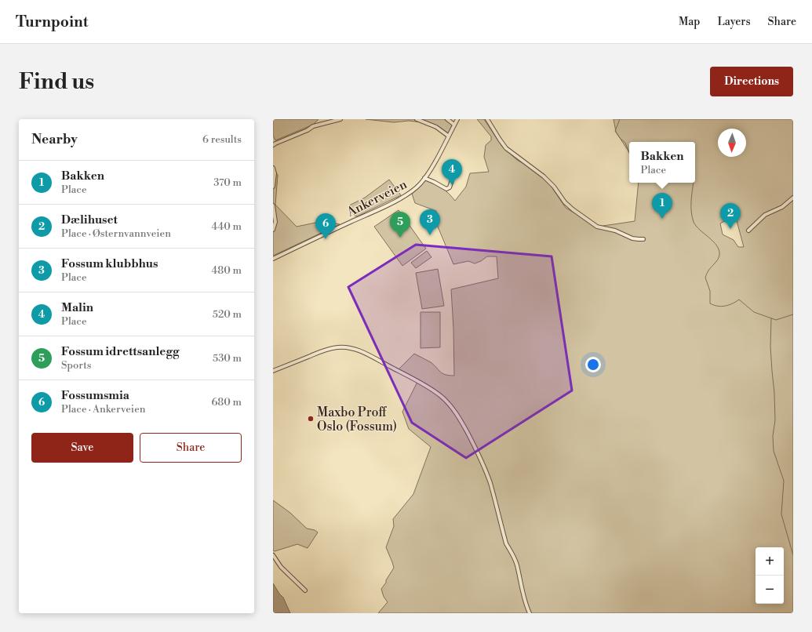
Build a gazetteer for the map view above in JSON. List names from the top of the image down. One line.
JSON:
{"streets":{"street":["Ankerveien"]},"places":["Maxbo Proff Oslo (Fossum)"],"north":"bottom","page":{"header":"Turnpoint","nav":["Map","Layers","Share"],"buttons":["Directions",["Save","Share"]],"title":"Find us","heading":["Nearby","6 results"],"popup":["Bakken","Place"],"pins":["4","1","2","3","5","6"],"list":[{"mark":"1","name":"Bakken","note":"Place","value":"370 m"},{"mark":"2","name":"Dælihuset","note":"Place · Østernvannveien","value":"440 m"},{"mark":"3","name":"Fossum klubbhus","note":"Place","value":"480 m"},{"mark":"4","name":"Malin","note":"Place","value":"520 m"},{"mark":"5","name":"Fossum idrettsanlegg","note":"Sports","value":"530 m"},{"mark":"6","name":"Fossumsmia","note":"Place · Ankerveien","value":"680 m"}],"map_buttons":["+","−"]}}
